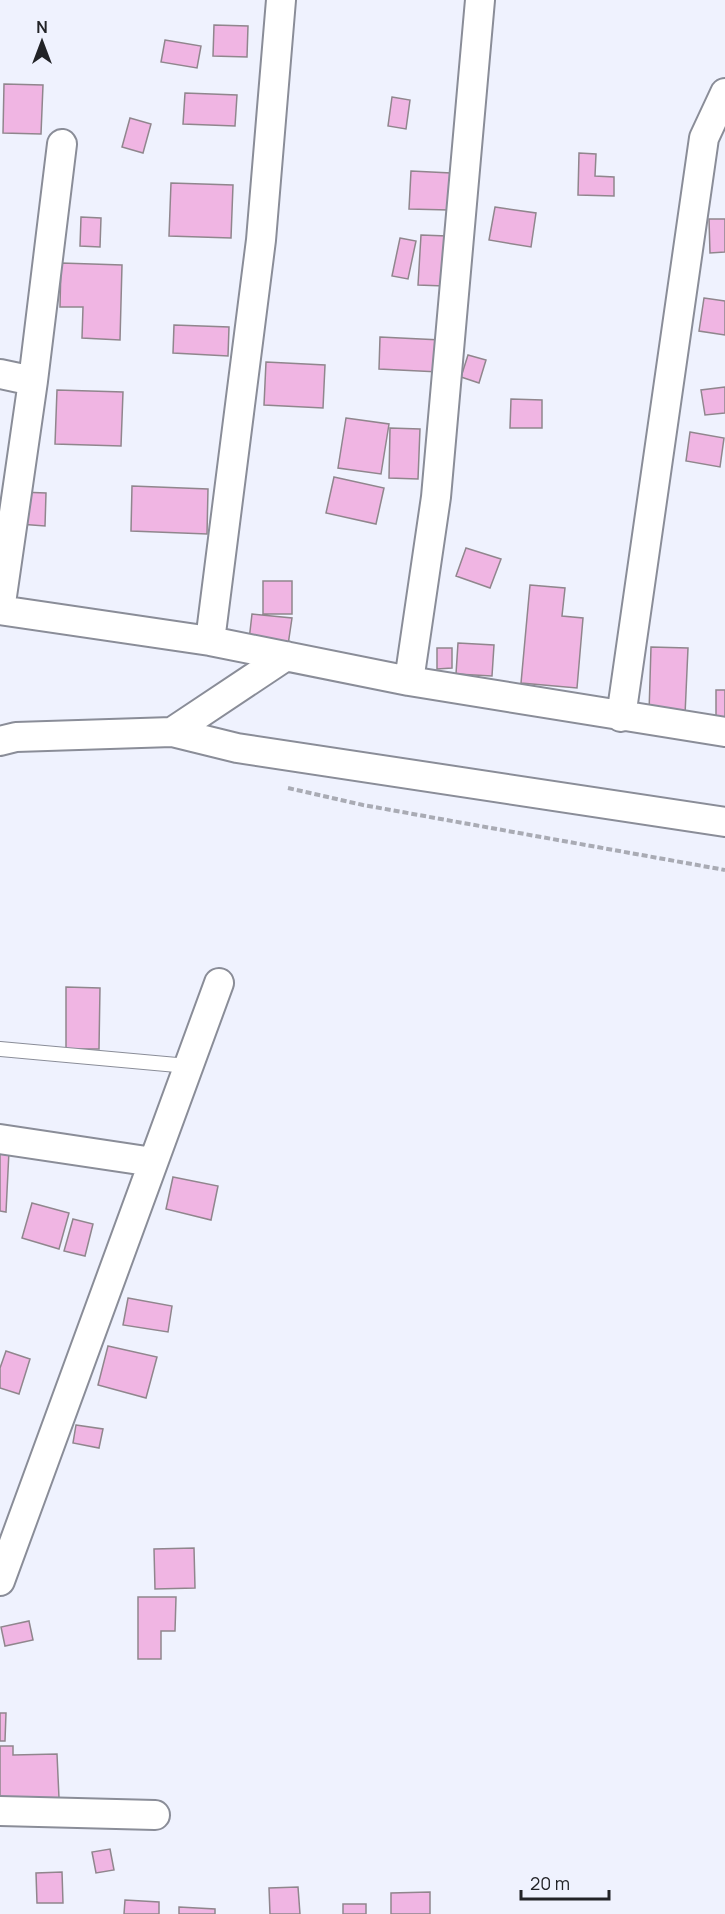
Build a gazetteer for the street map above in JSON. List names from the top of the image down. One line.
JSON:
{"scale_bar":"20 m","north":"top"}
